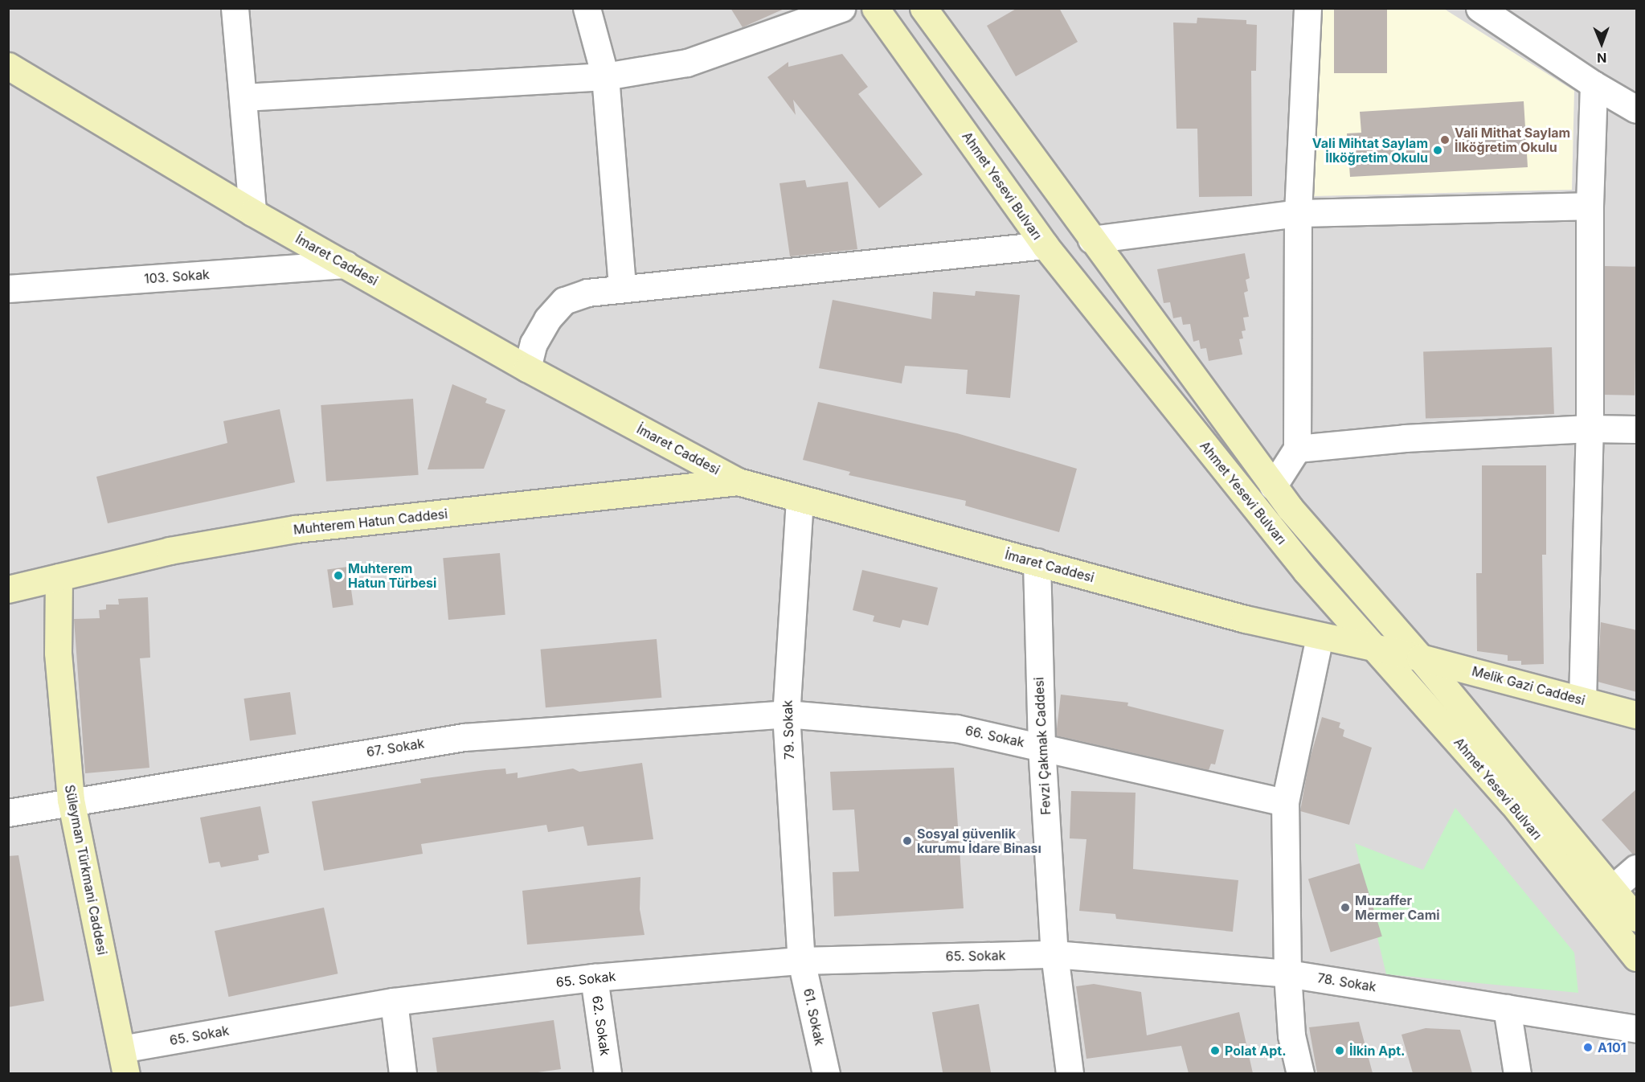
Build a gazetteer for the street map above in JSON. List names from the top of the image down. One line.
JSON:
{"streets":{"street":["Ahmet Yesevi Bulvarı","İmaret Caddesi","103. Sokak","Muhterem Hatun Caddesi","Melik Gazi Caddesi","79. Sokak","66. Sokak","Fevzi Çakmak Caddesi","67. Sokak","Süleyman Türkmani Caddesi","65. Sokak","78. Sokak","61. Sokak","62. Sokak"]},"crossings":[["Ahmet Yesevi Bulvarı","İmaret Caddesi"],["Ahmet Yesevi Bulvarı","Melik Gazi Caddesi"],["İmaret Caddesi","103. Sokak"],["İmaret Caddesi","Muhterem Hatun Caddesi"],["İmaret Caddesi","Melik Gazi Caddesi"],["İmaret Caddesi","79. Sokak"],["İmaret Caddesi","Fevzi Çakmak Caddesi"],["Muhterem Hatun Caddesi","Süleyman Türkmani Caddesi"],["79. Sokak","66. Sokak"],["79. Sokak","67. Sokak"],["79. Sokak","65. Sokak"],["79. Sokak","61. Sokak"],["66. Sokak","Fevzi Çakmak Caddesi"],["66. Sokak","67. Sokak"],["Fevzi Çakmak Caddesi","65. Sokak"],["Fevzi Çakmak Caddesi","78. Sokak"],["67. Sokak","Süleyman Türkmani Caddesi"],["Süleyman Türkmani Caddesi","65. Sokak"],["65. Sokak","78. Sokak"],["65. Sokak","61. Sokak"],["65. Sokak","62. Sokak"]],"places":["Vali Mithat Saylam İlköğretim Okulu","Vali Mihtat Saylam İlköğretim Okulu","Muhterem Hatun Türbesi","Sosyal güvenlik kurumu İdare Binası","Muzaffer Mermer Cami","A101","Polat Apt.","İlkin Apt."],"north":"bottom"}
